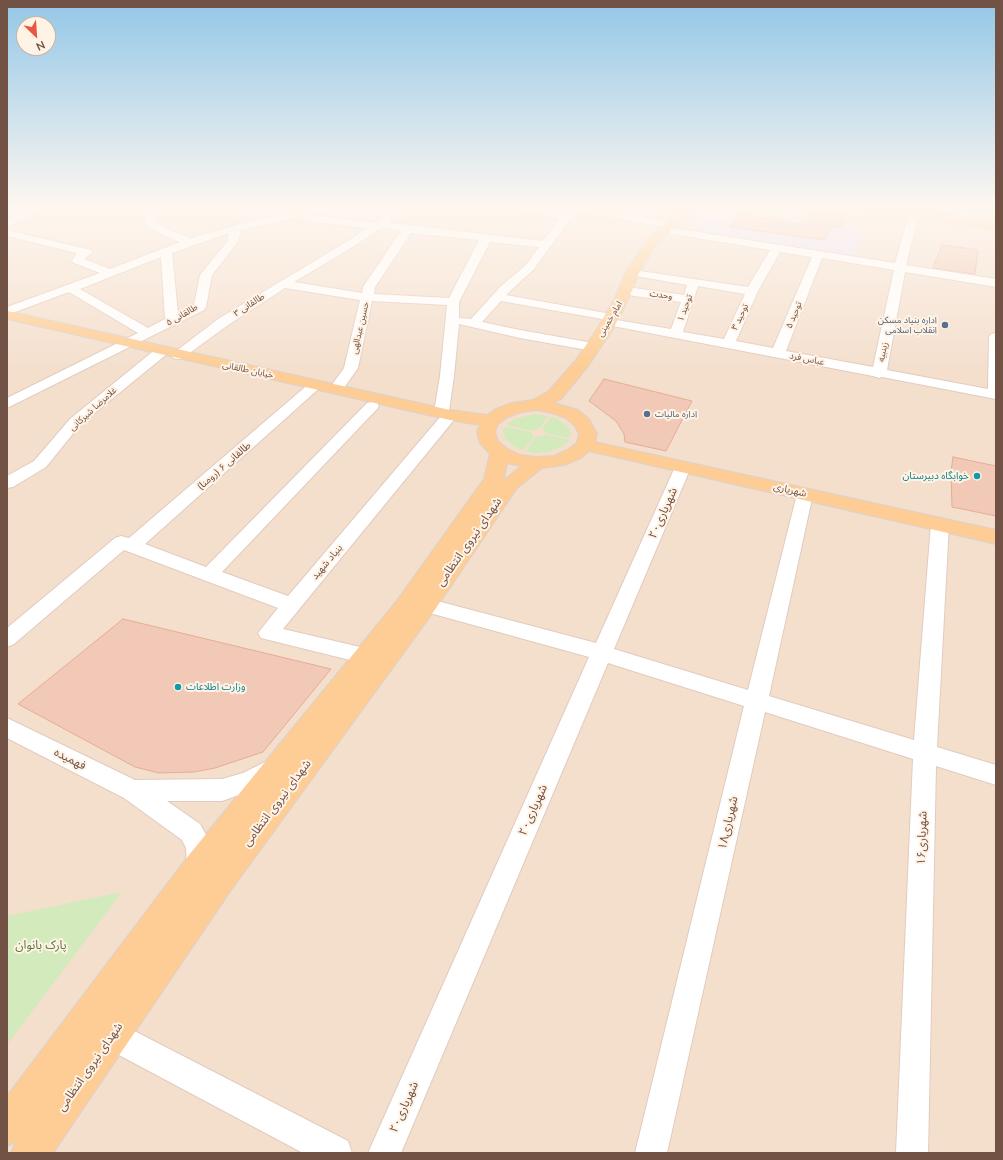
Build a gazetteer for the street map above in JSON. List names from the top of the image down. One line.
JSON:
{"streets":{"main road":["امام خمینی","خیابان طالقانی","شهریاری","شهدای نیروی انتظامی"],"street":["وحدت","طالقانی ۳","توحید ۱","طالقانی ۵","توحید ۵","توحید ۳","حسین عبدالهی","زینبیه","عباس فرد","غلامرضا شیرکانی","طالقانی ۶ (رومنا)","شهریاری۲۰","بنیاد شهید","فهمیده","شهریاری۱۸","شهریاری۱۶"]},"crossings":[["وحدت","توحید ۱"],["وحدت","امام خمینی"],["طالقانی ۳","خیابان طالقانی"],["توحید ۱","عباس فرد"],["طالقانی ۵","خیابان طالقانی"],["توحید ۵","عباس فرد"],["توحید ۳","عباس فرد"],["امام خمینی","عباس فرد"],["امام خمینی","خیابان طالقانی"],["امام خمینی","شهریاری"],["امام خمینی","شهدای نیروی انتظامی"],["حسین عبدالهی","خیابان طالقانی"],["زینبیه","عباس فرد"],["خیابان طالقانی","غلامرضا شیرکانی"],["خیابان طالقانی","طالقانی ۶ (رومنا)"],["خیابان طالقانی","شهریاری"],["خیابان طالقانی","شهدای نیروی انتظامی"],["خیابان طالقانی","بنیاد شهید"],["شهریاری","شهریاری۲۰"],["شهریاری","شهدای نیروی انتظامی"],["شهریاری","شهریاری۱۸"],["شهریاری","شهریاری۱۶"],["شهدای نیروی انتظامی","بنیاد شهید"],["شهدای نیروی انتظامی","فهمیده"]],"parks":["پارک بانوان"],"places":["اداره بنیاد مسکن انقلاب اسلامی","اداره مالیات","خوابگاه دبیرستان","وزارت اطلاعات"],"north":"bottom right"}
